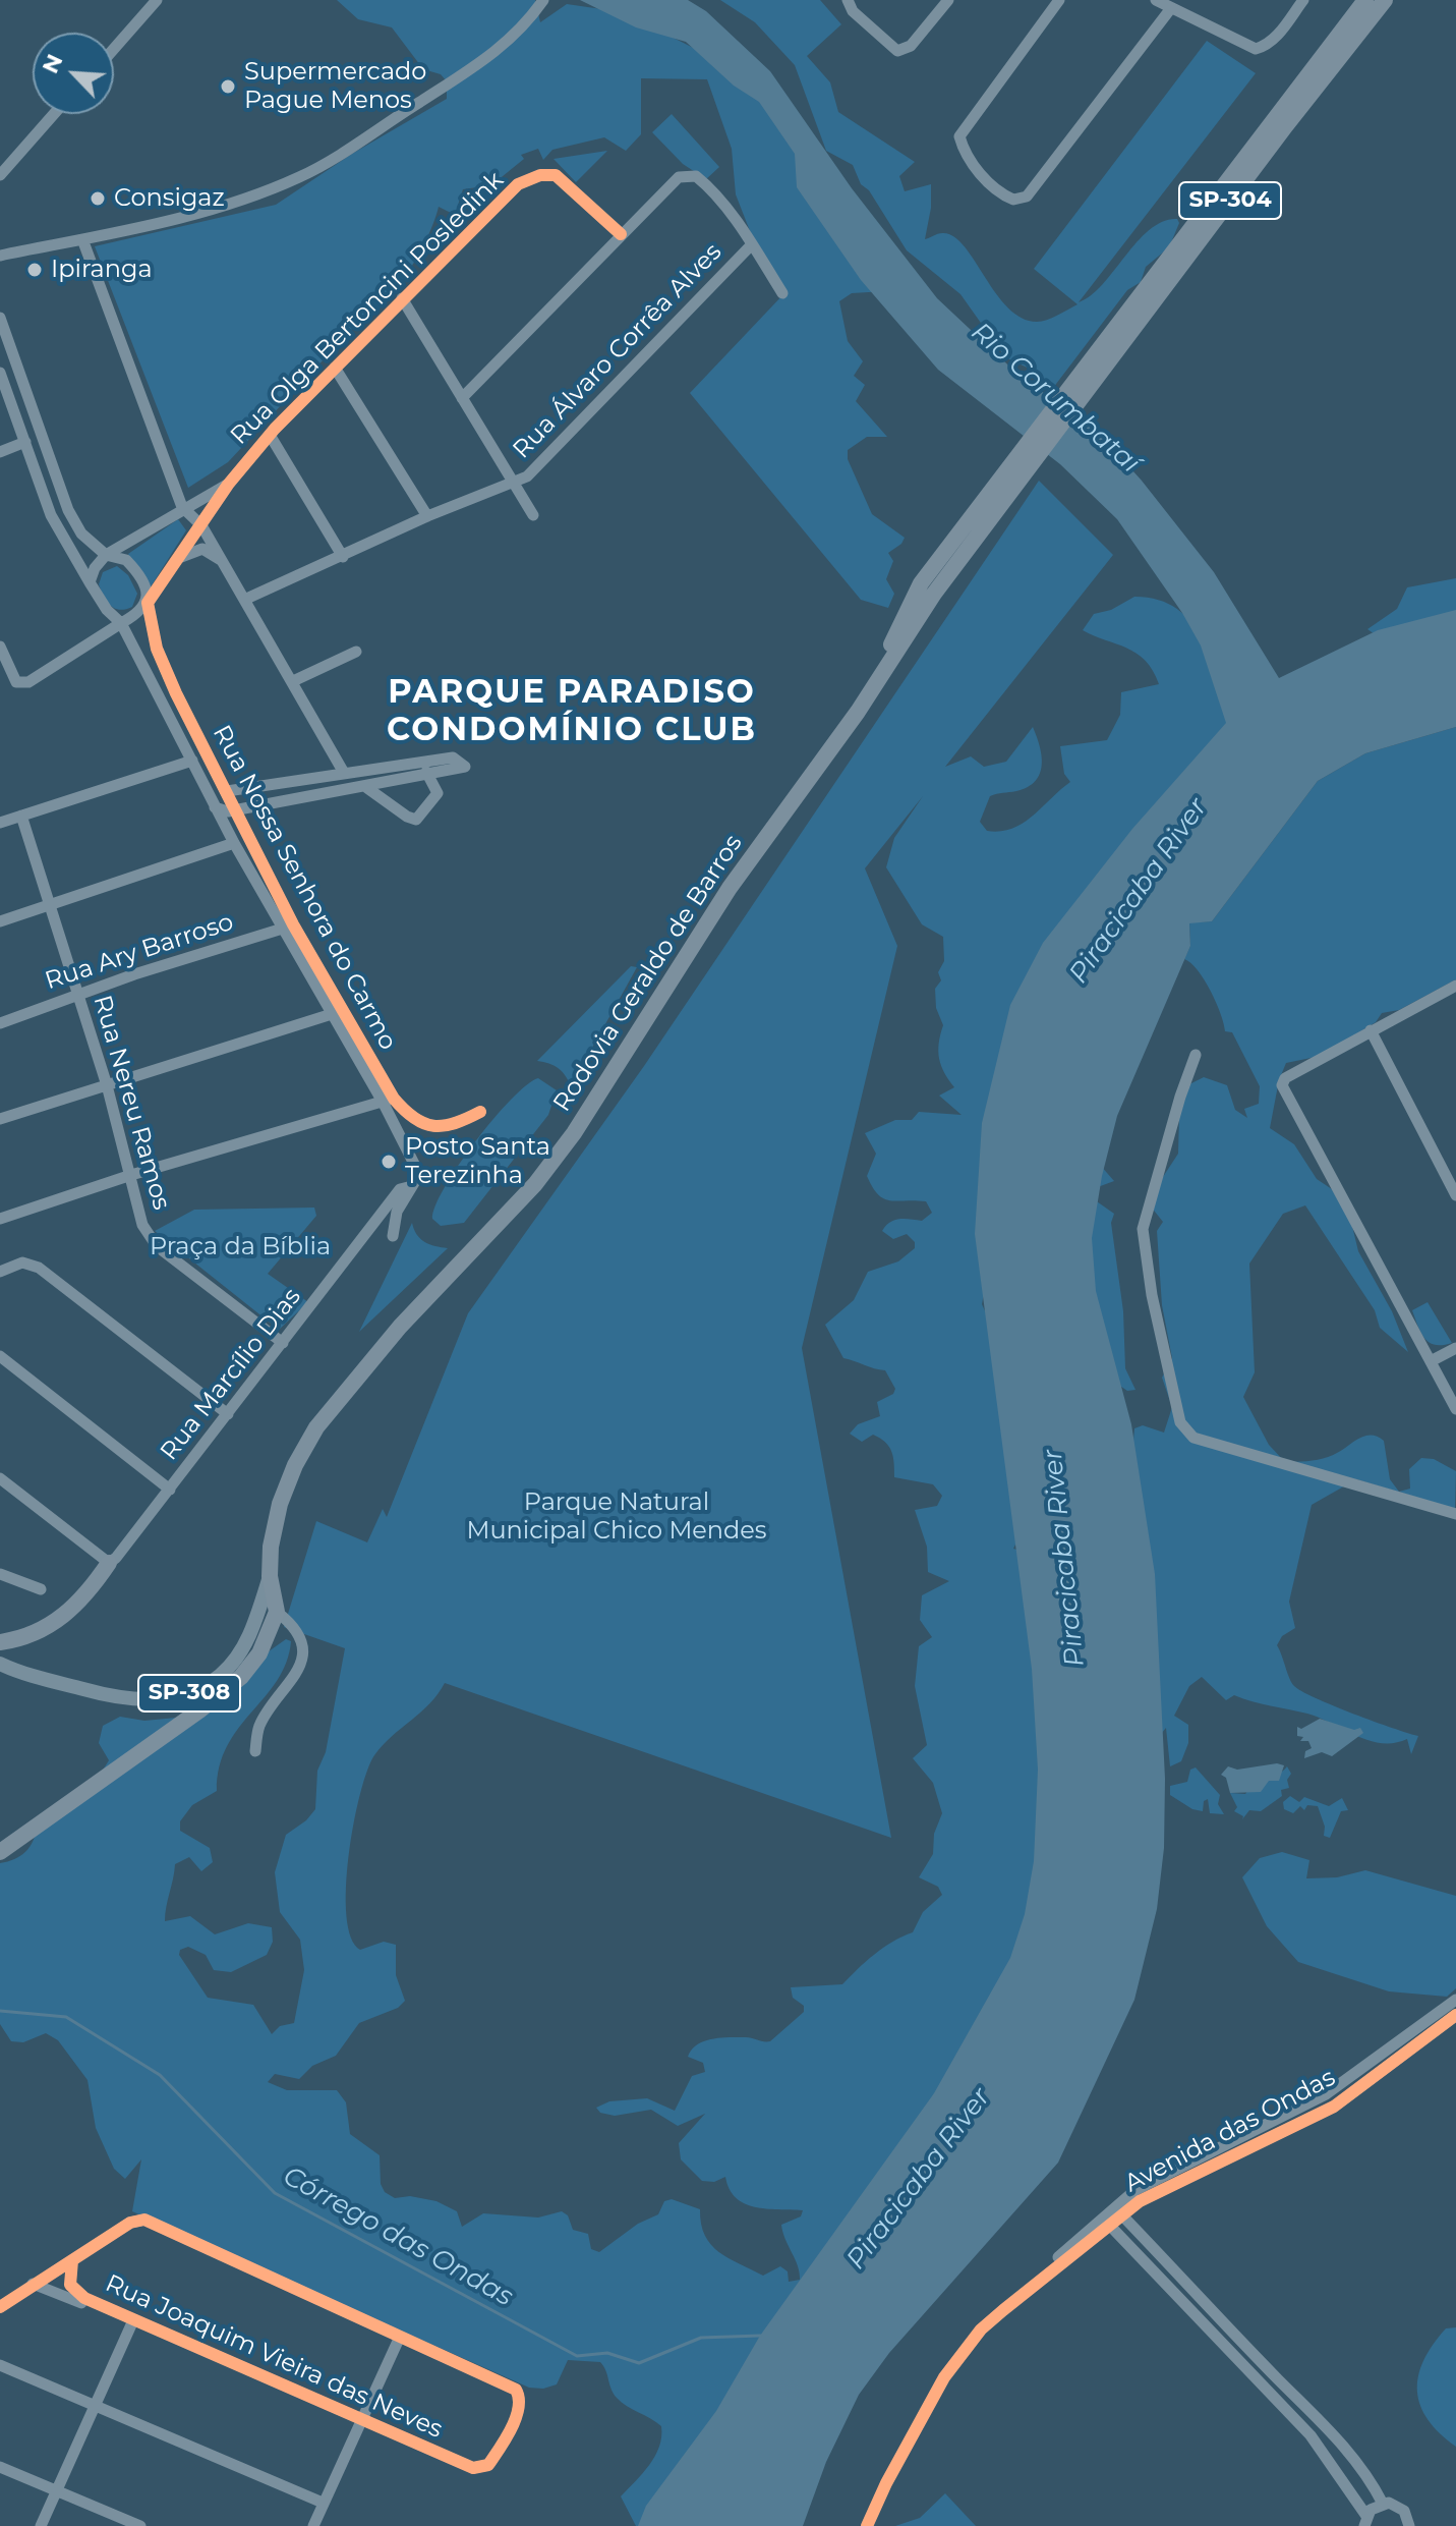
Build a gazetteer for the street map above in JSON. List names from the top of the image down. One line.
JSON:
{"streets":{"highway":["SP-304","Rodovia Geraldo de Barros"],"main road":["SP-308"],"street":["Rua Olga Bertoncini Posledink","Rua Álvaro Corrêa Alves","Rua Nossa Senhora do Carmo","Rua Ary Barroso","Rua Nereu Ramos","Rua Marcílio Dias","Avenida das Ondas","Rua Joaquim Vieira das Neves"]},"crossings":[["Rua Olga Bertoncini Posledink","Rua Nossa Senhora do Carmo"],["Rua Nossa Senhora do Carmo","Rua Ary Barroso"],["Rua Nossa Senhora do Carmo","Rua Marcílio Dias"],["Rua Ary Barroso","Rua Nereu Ramos"],["Rodovia Geraldo de Barros","SP-308"],["Rua Nereu Ramos","Rua Marcílio Dias"]],"districts":["PARQUE PARADISO CONDOMÍNIO CLUB"],"water":["Rio Corumbataí","Piracicaba River","Córrego das Ondas"],"parks":["Praça da Bíblia","Parque Natural Municipal Chico Mendes"],"places":["Supermercado Pague Menos","Consigaz","Ipiranga","Posto Santa Terezinha"],"north":"top left"}
